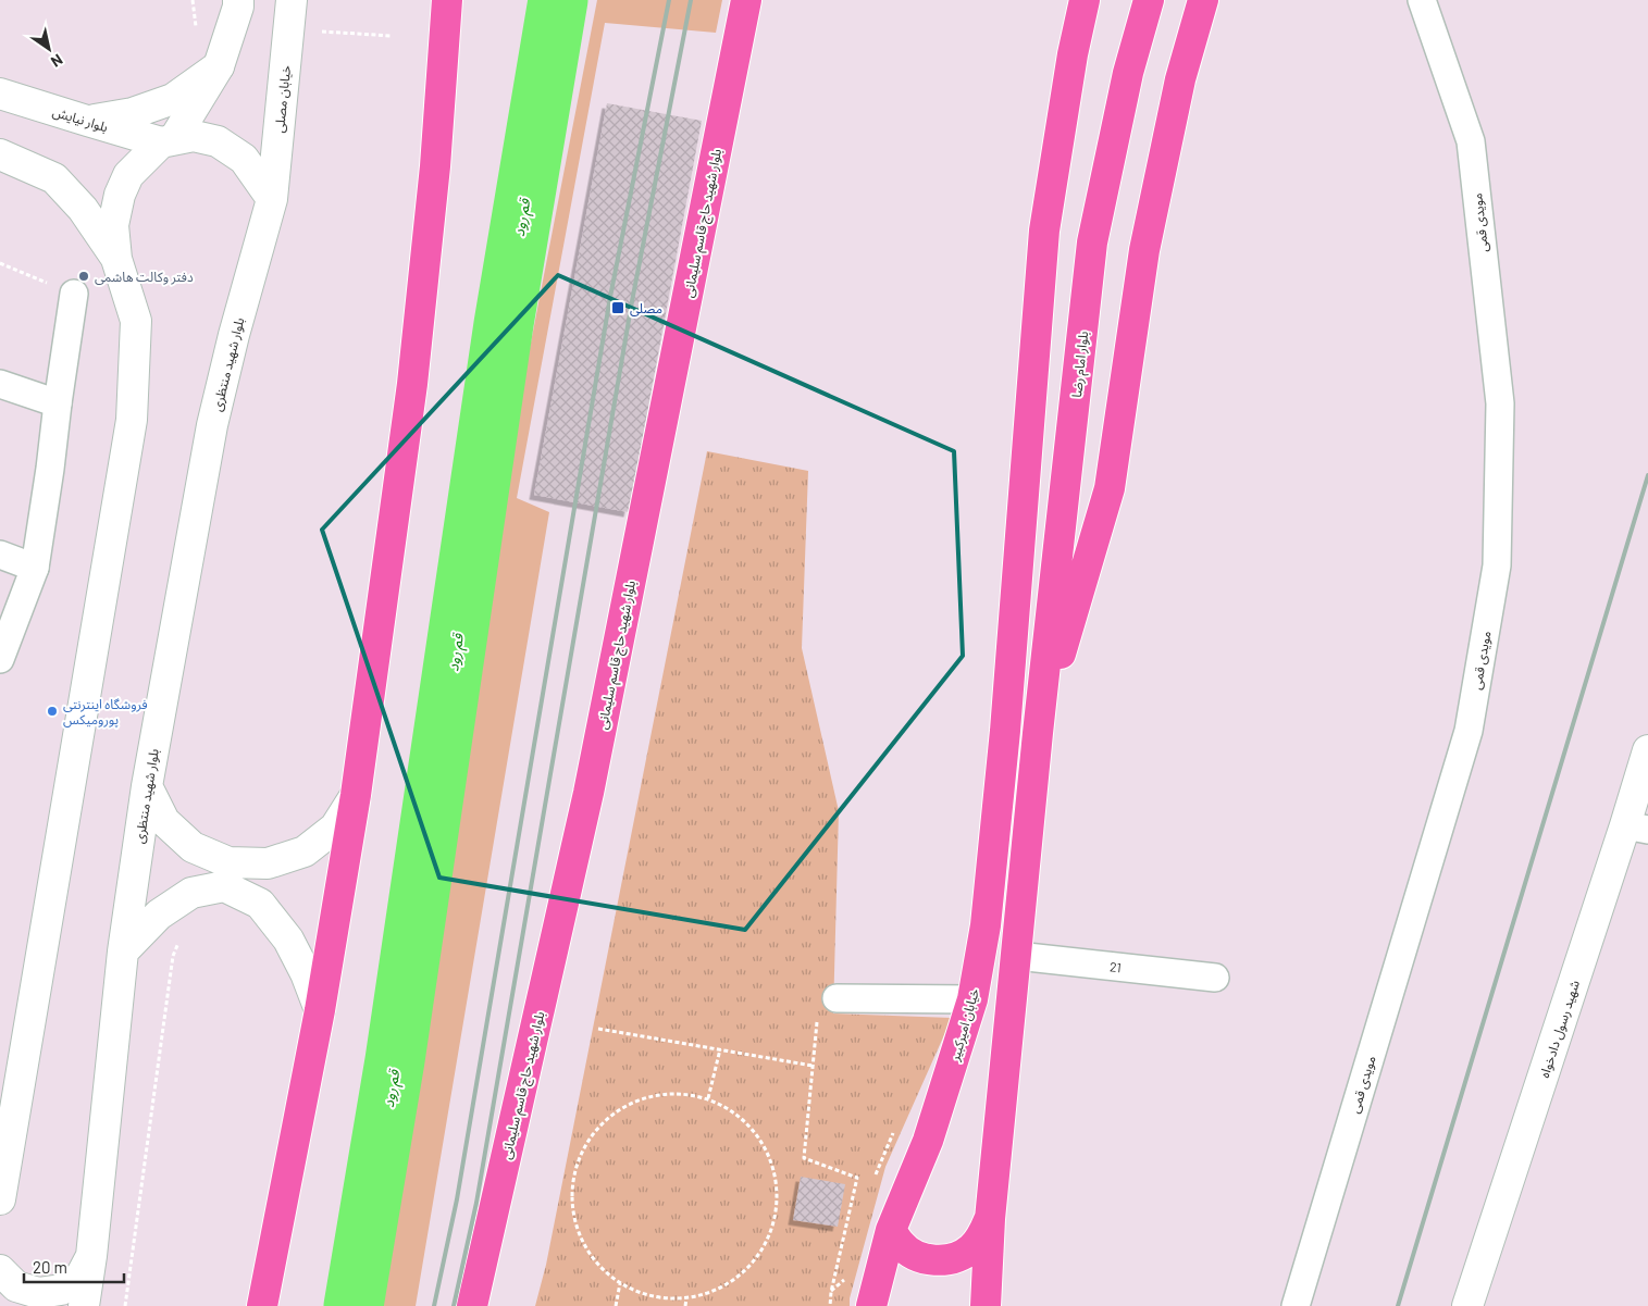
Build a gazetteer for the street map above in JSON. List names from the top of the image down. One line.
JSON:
{"streets":{"main road":["خیابان مصلی","بلوار نیایش","بلوار شهید حاج قاسم سلیمانی","بلوار شهید منتظری","بلوار امام رضا","خیابان امیرکبیر","شهید رسول دادخواه"],"street":["مویدی قمی","21"]},"crossings":[["خیابان مصلی","بلوار نیایش"],["خیابان مصلی","بلوار شهید منتظری"],["بلوار نیایش","بلوار شهید منتظری"]],"water":["قم رود"],"places":{"other":["دفتر وکالت هاشمی","فروشگاه اینترنتی پورومیکس"],"transit":["مصلی"]},"scale_bar":"20 m","north":"bottom right"}
